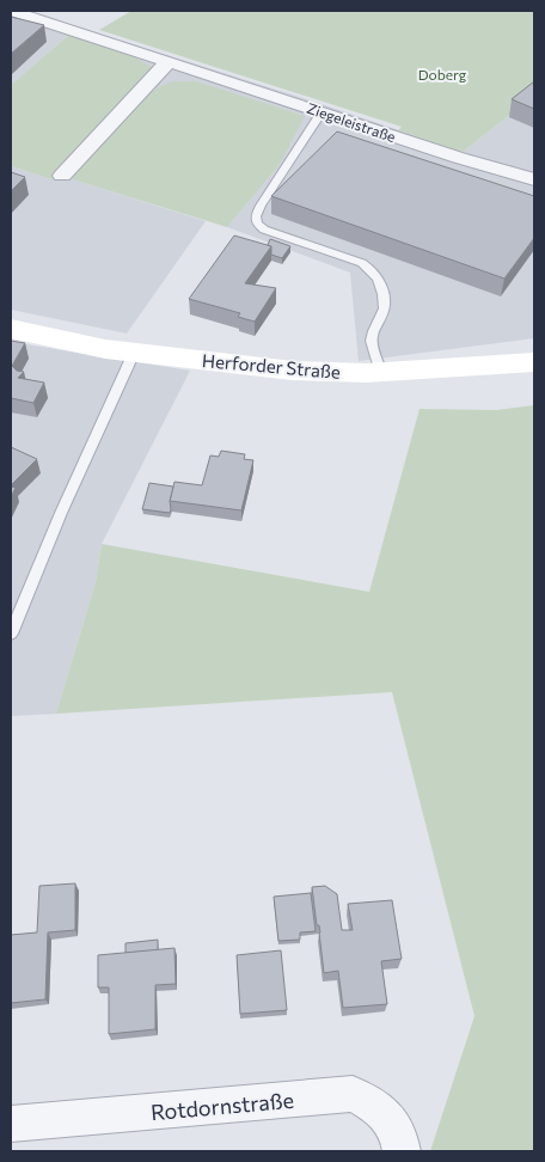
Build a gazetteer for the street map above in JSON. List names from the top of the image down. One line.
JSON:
{"streets":{"main road":["Herforder Straße"],"street":["Ziegeleistraße","Rotdornstraße"]},"parks":["Doberg"]}
